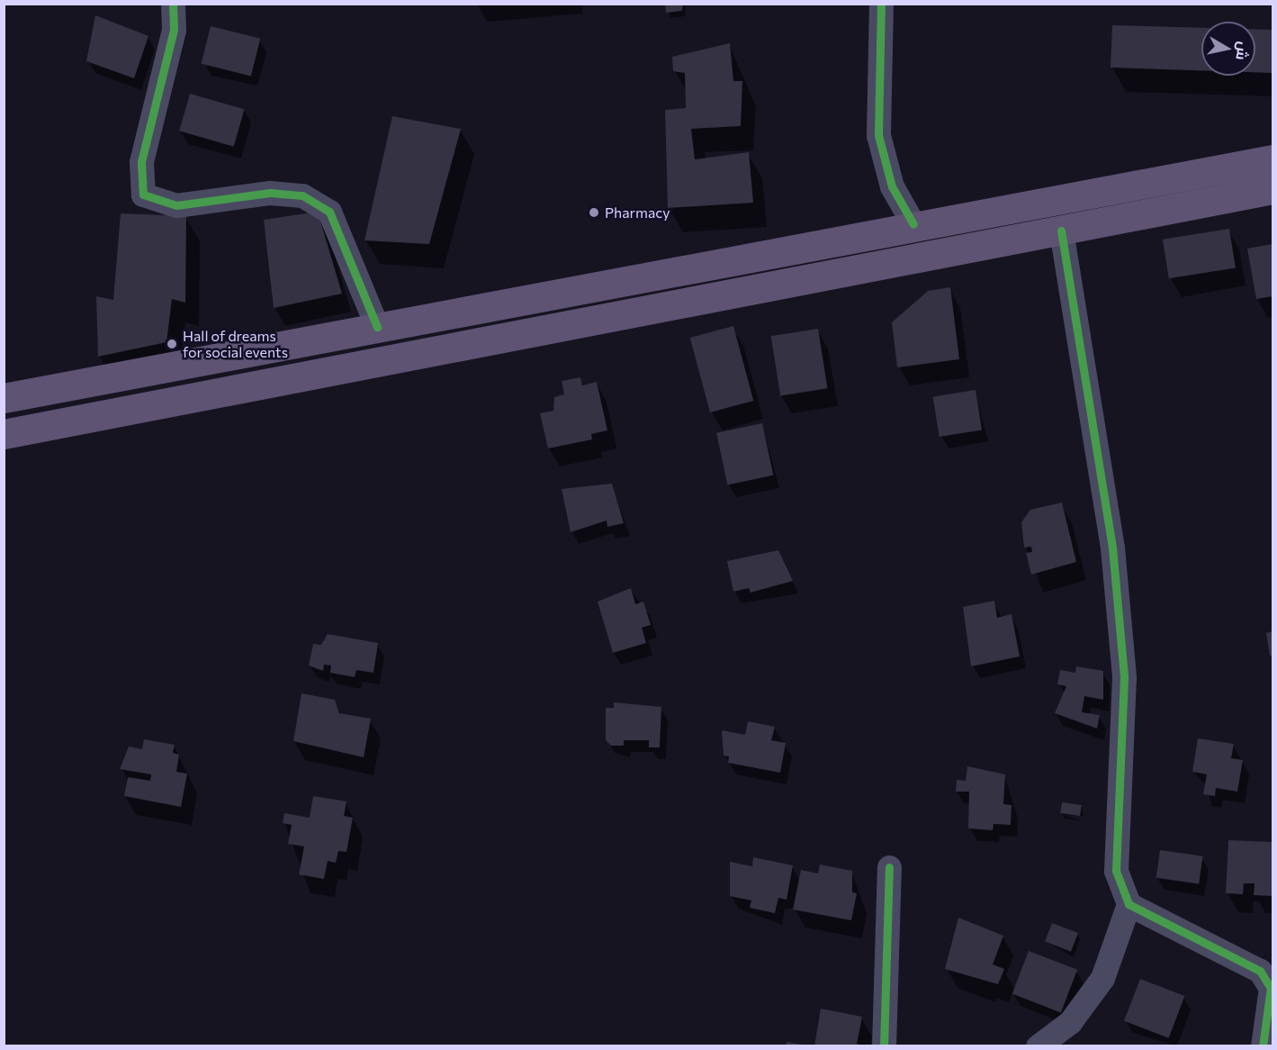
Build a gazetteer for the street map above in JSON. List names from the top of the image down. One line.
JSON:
{"places":["Pharmacy","Hall of dreams for social events"],"north":"right"}
